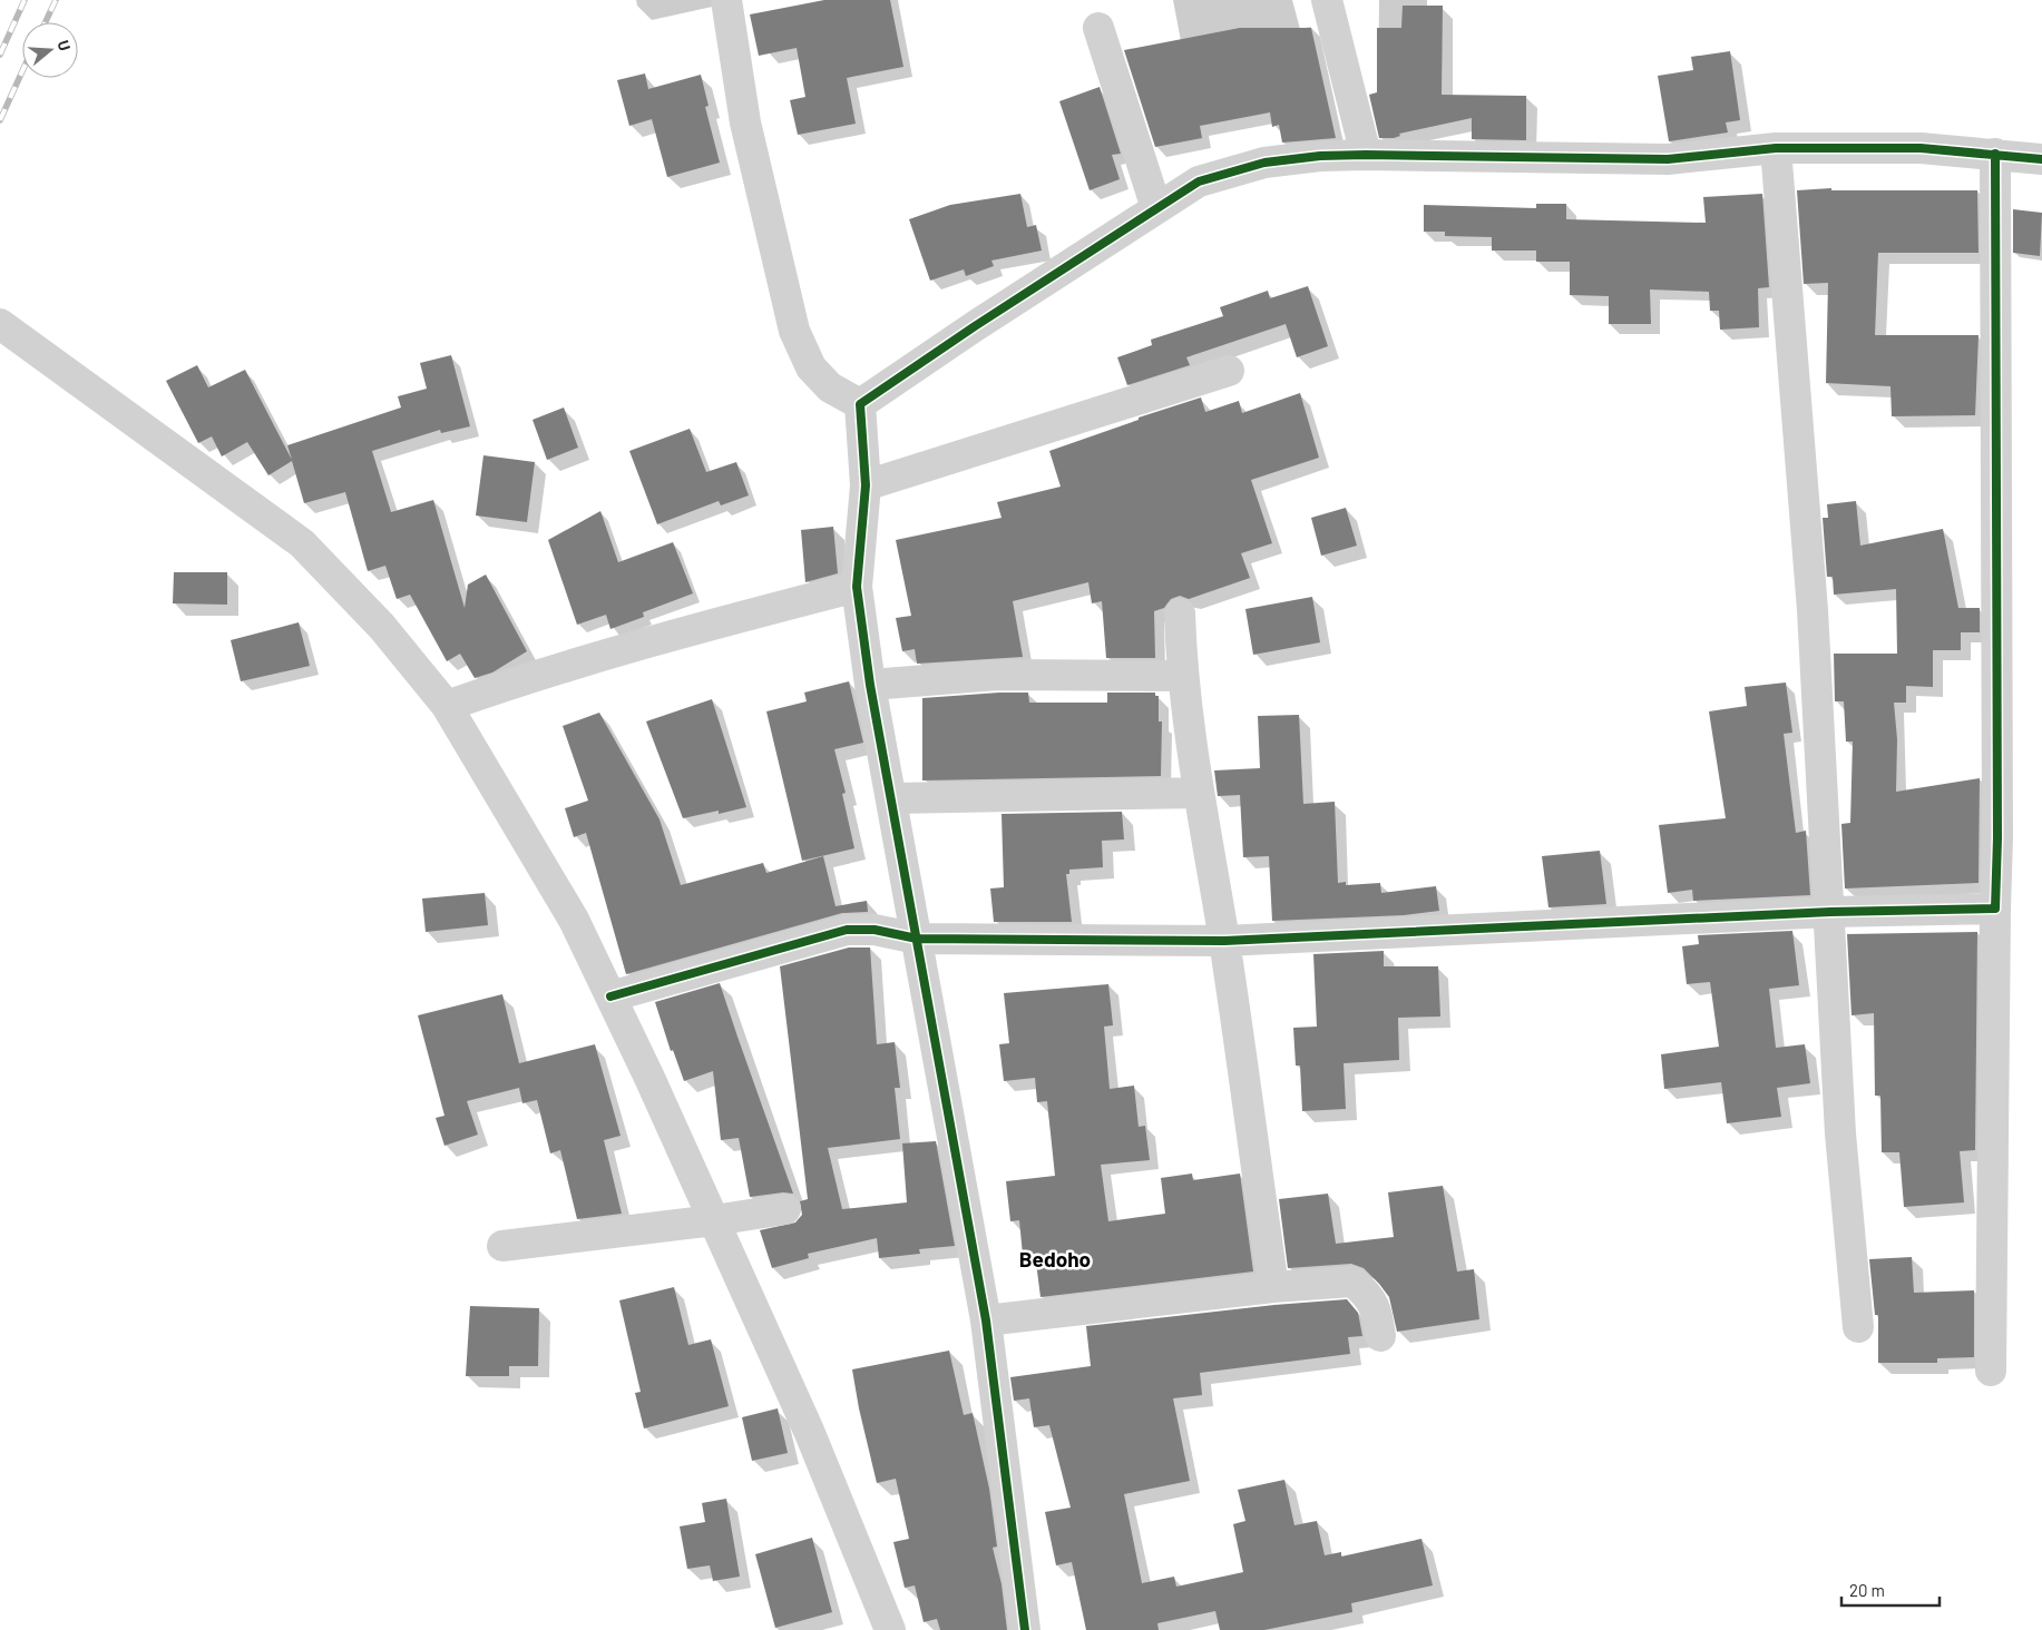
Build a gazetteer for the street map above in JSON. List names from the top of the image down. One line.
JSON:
{"districts":["Bedoho"],"scale_bar":"20 m","north":"right"}
